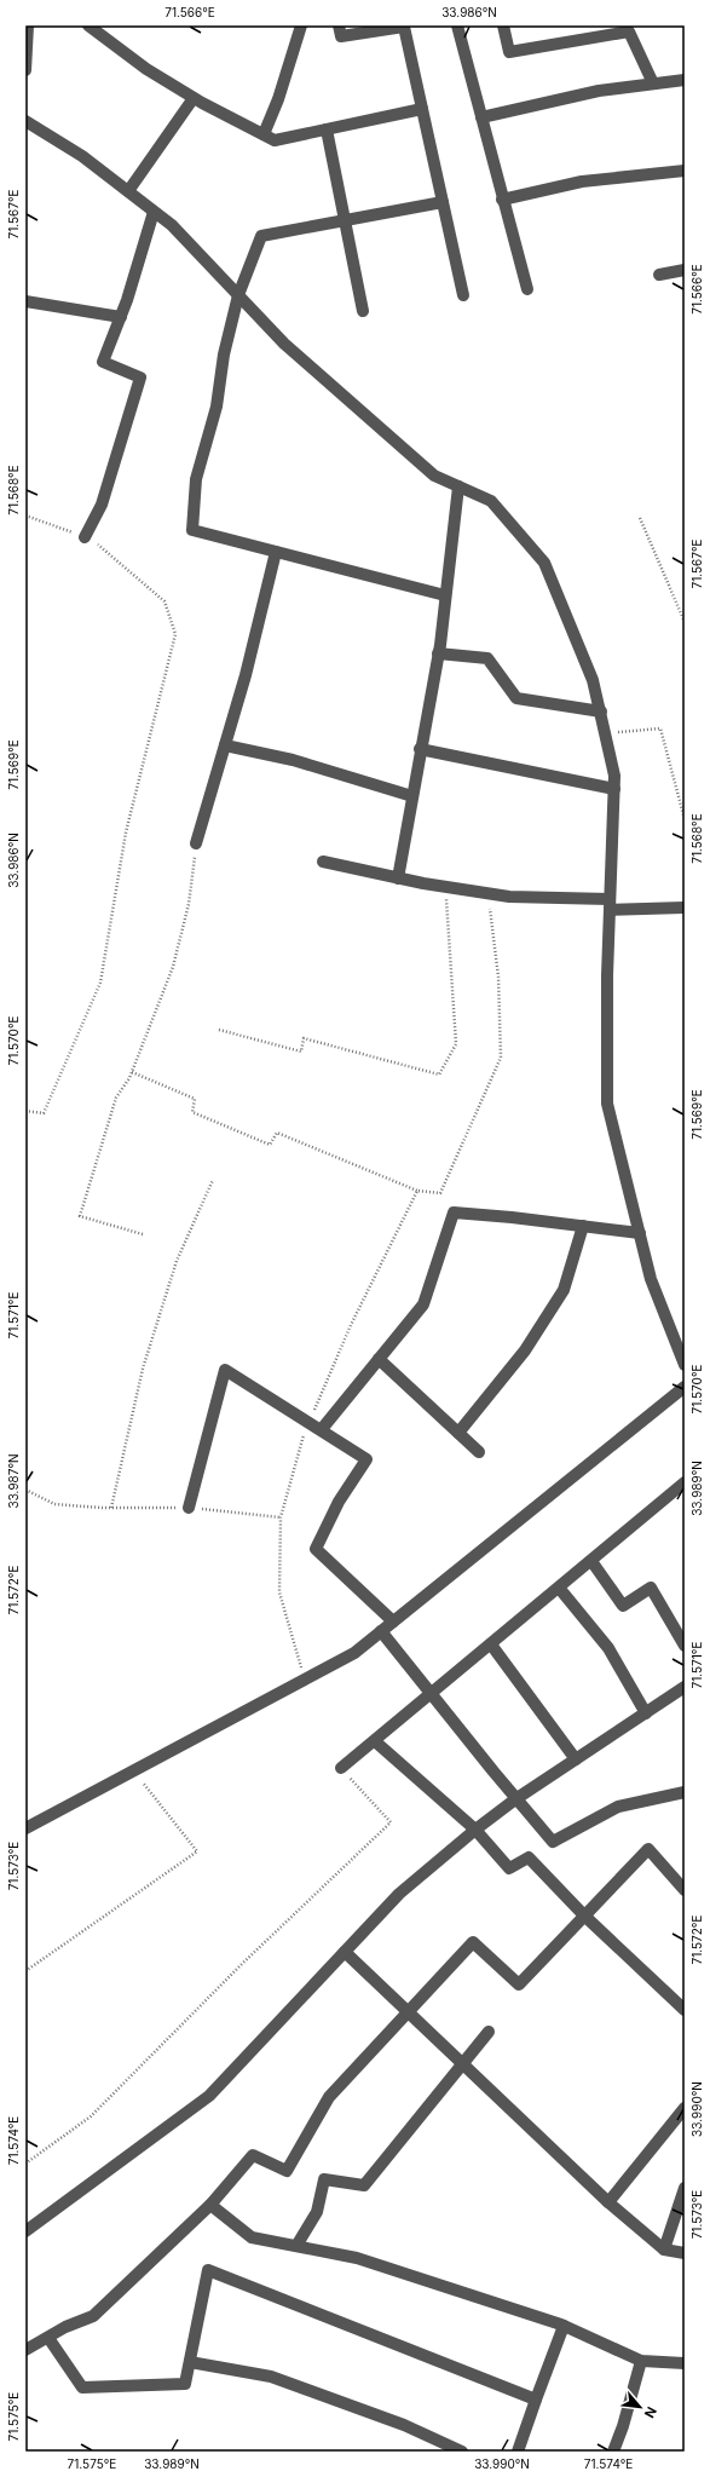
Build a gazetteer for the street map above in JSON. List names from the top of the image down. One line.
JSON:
{"north":"bottom right","coordinates":["71.566°E","33.986°N","71.567°E","71.568°E","71.569°E","71.570°E","71.571°E","33.987°N","33.989°N","71.572°E","71.573°E","33.990°N","71.574°E","71.575°E"]}
